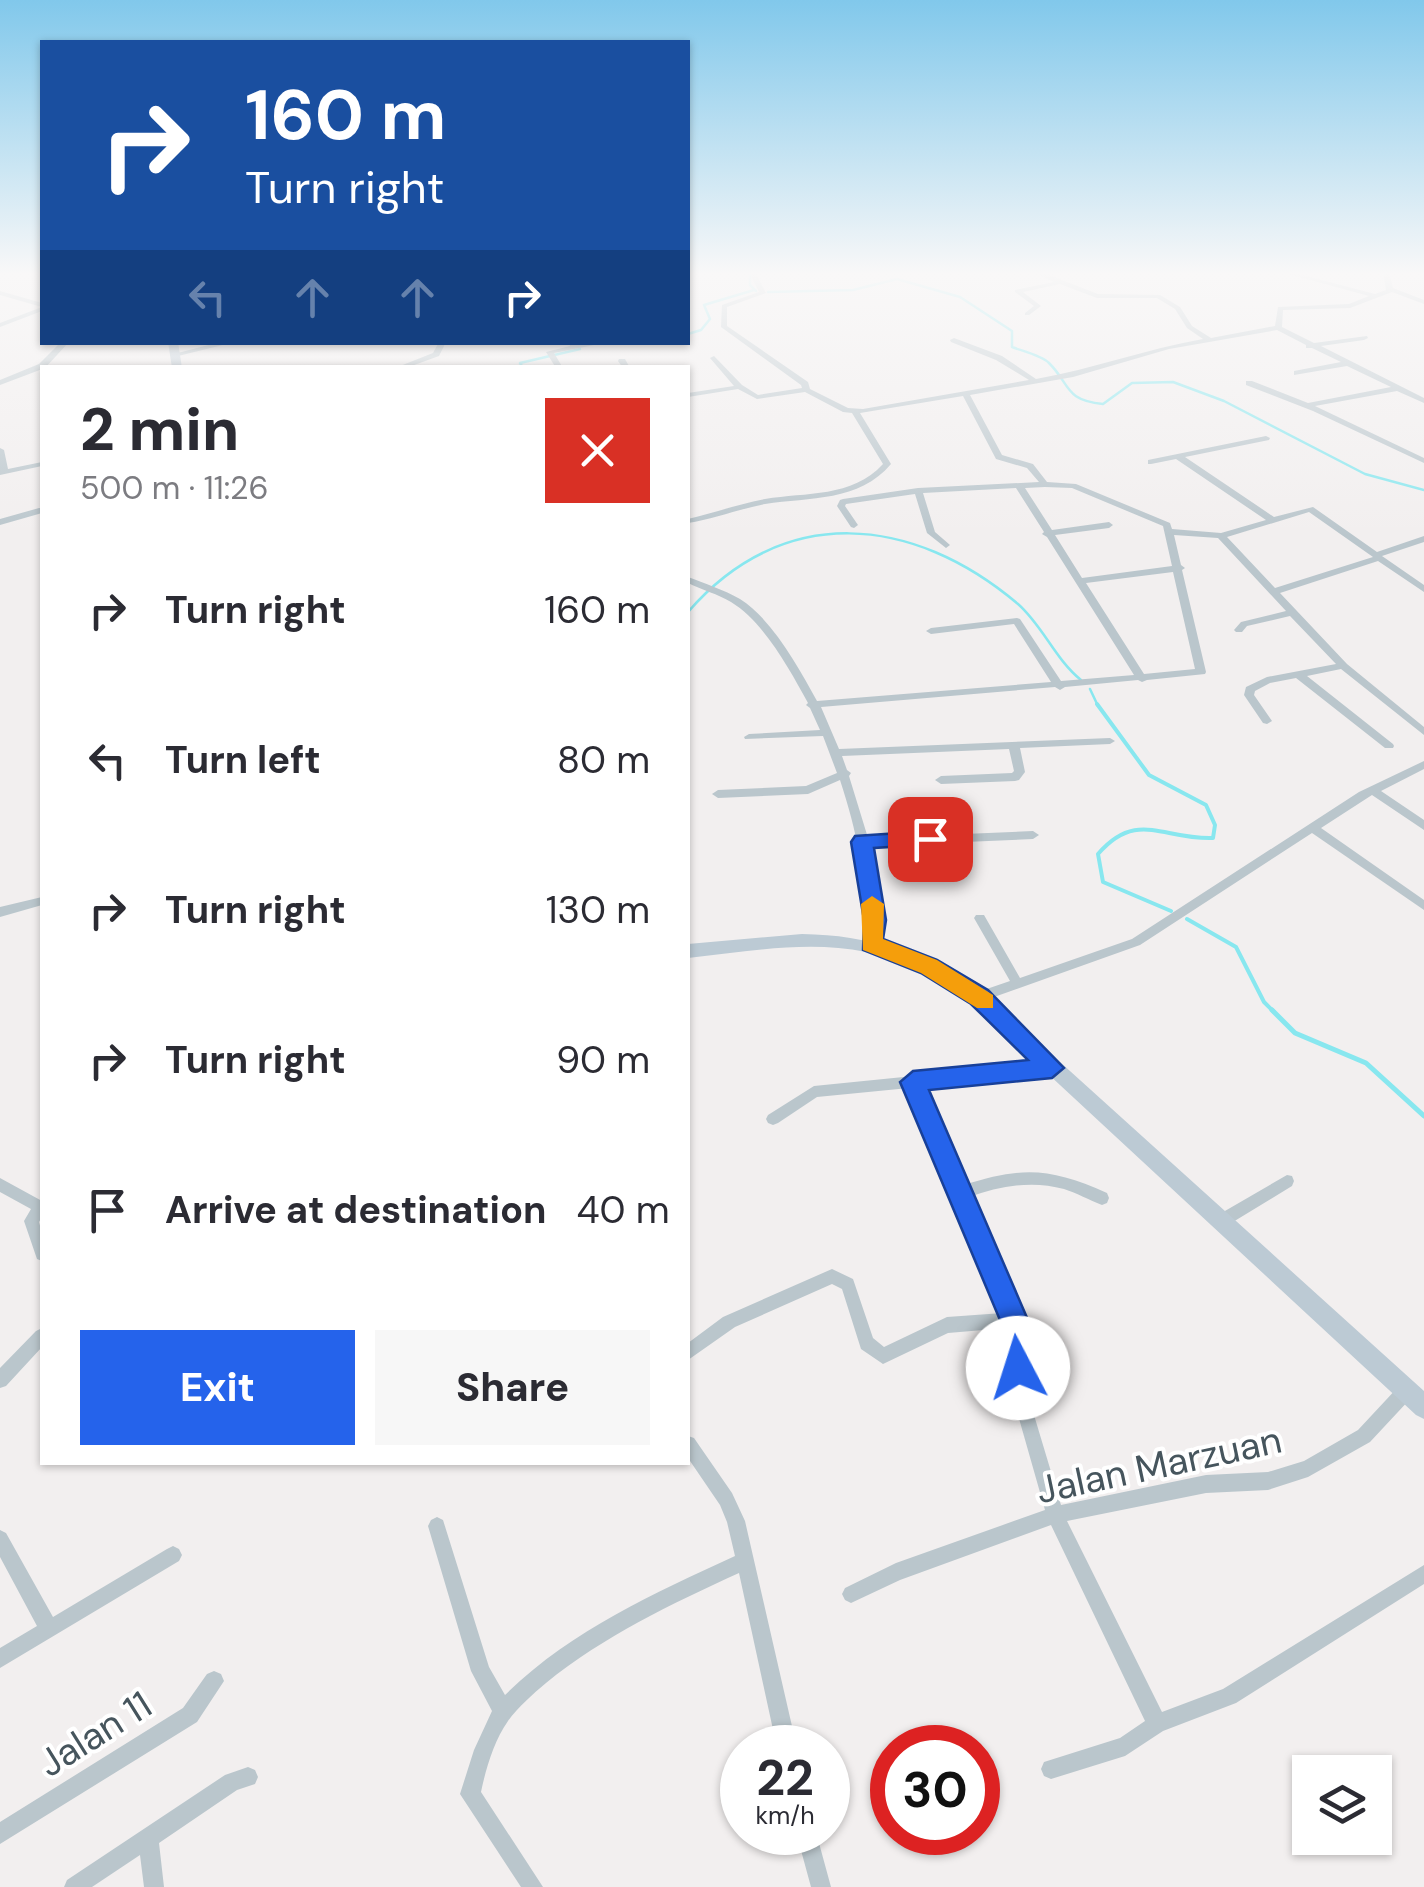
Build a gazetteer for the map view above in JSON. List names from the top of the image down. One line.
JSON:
{"streets":{"street":["Jalan Marzuan","Jalan 11"]},"page":{"turn":["160 m","Turn right"],"heading":["2 min","500 m · 11:26"],"list":[{"name":"Turn right","value":"160 m"},{"name":"Turn left","value":"80 m"},{"name":"Turn right","value":"130 m"},{"name":"Turn right","value":"90 m"},{"name":"Arrive at destination","value":"40 m"}],"buttons":["Exit","Share"],"speed":"22 km/h","limit":"30"}}
